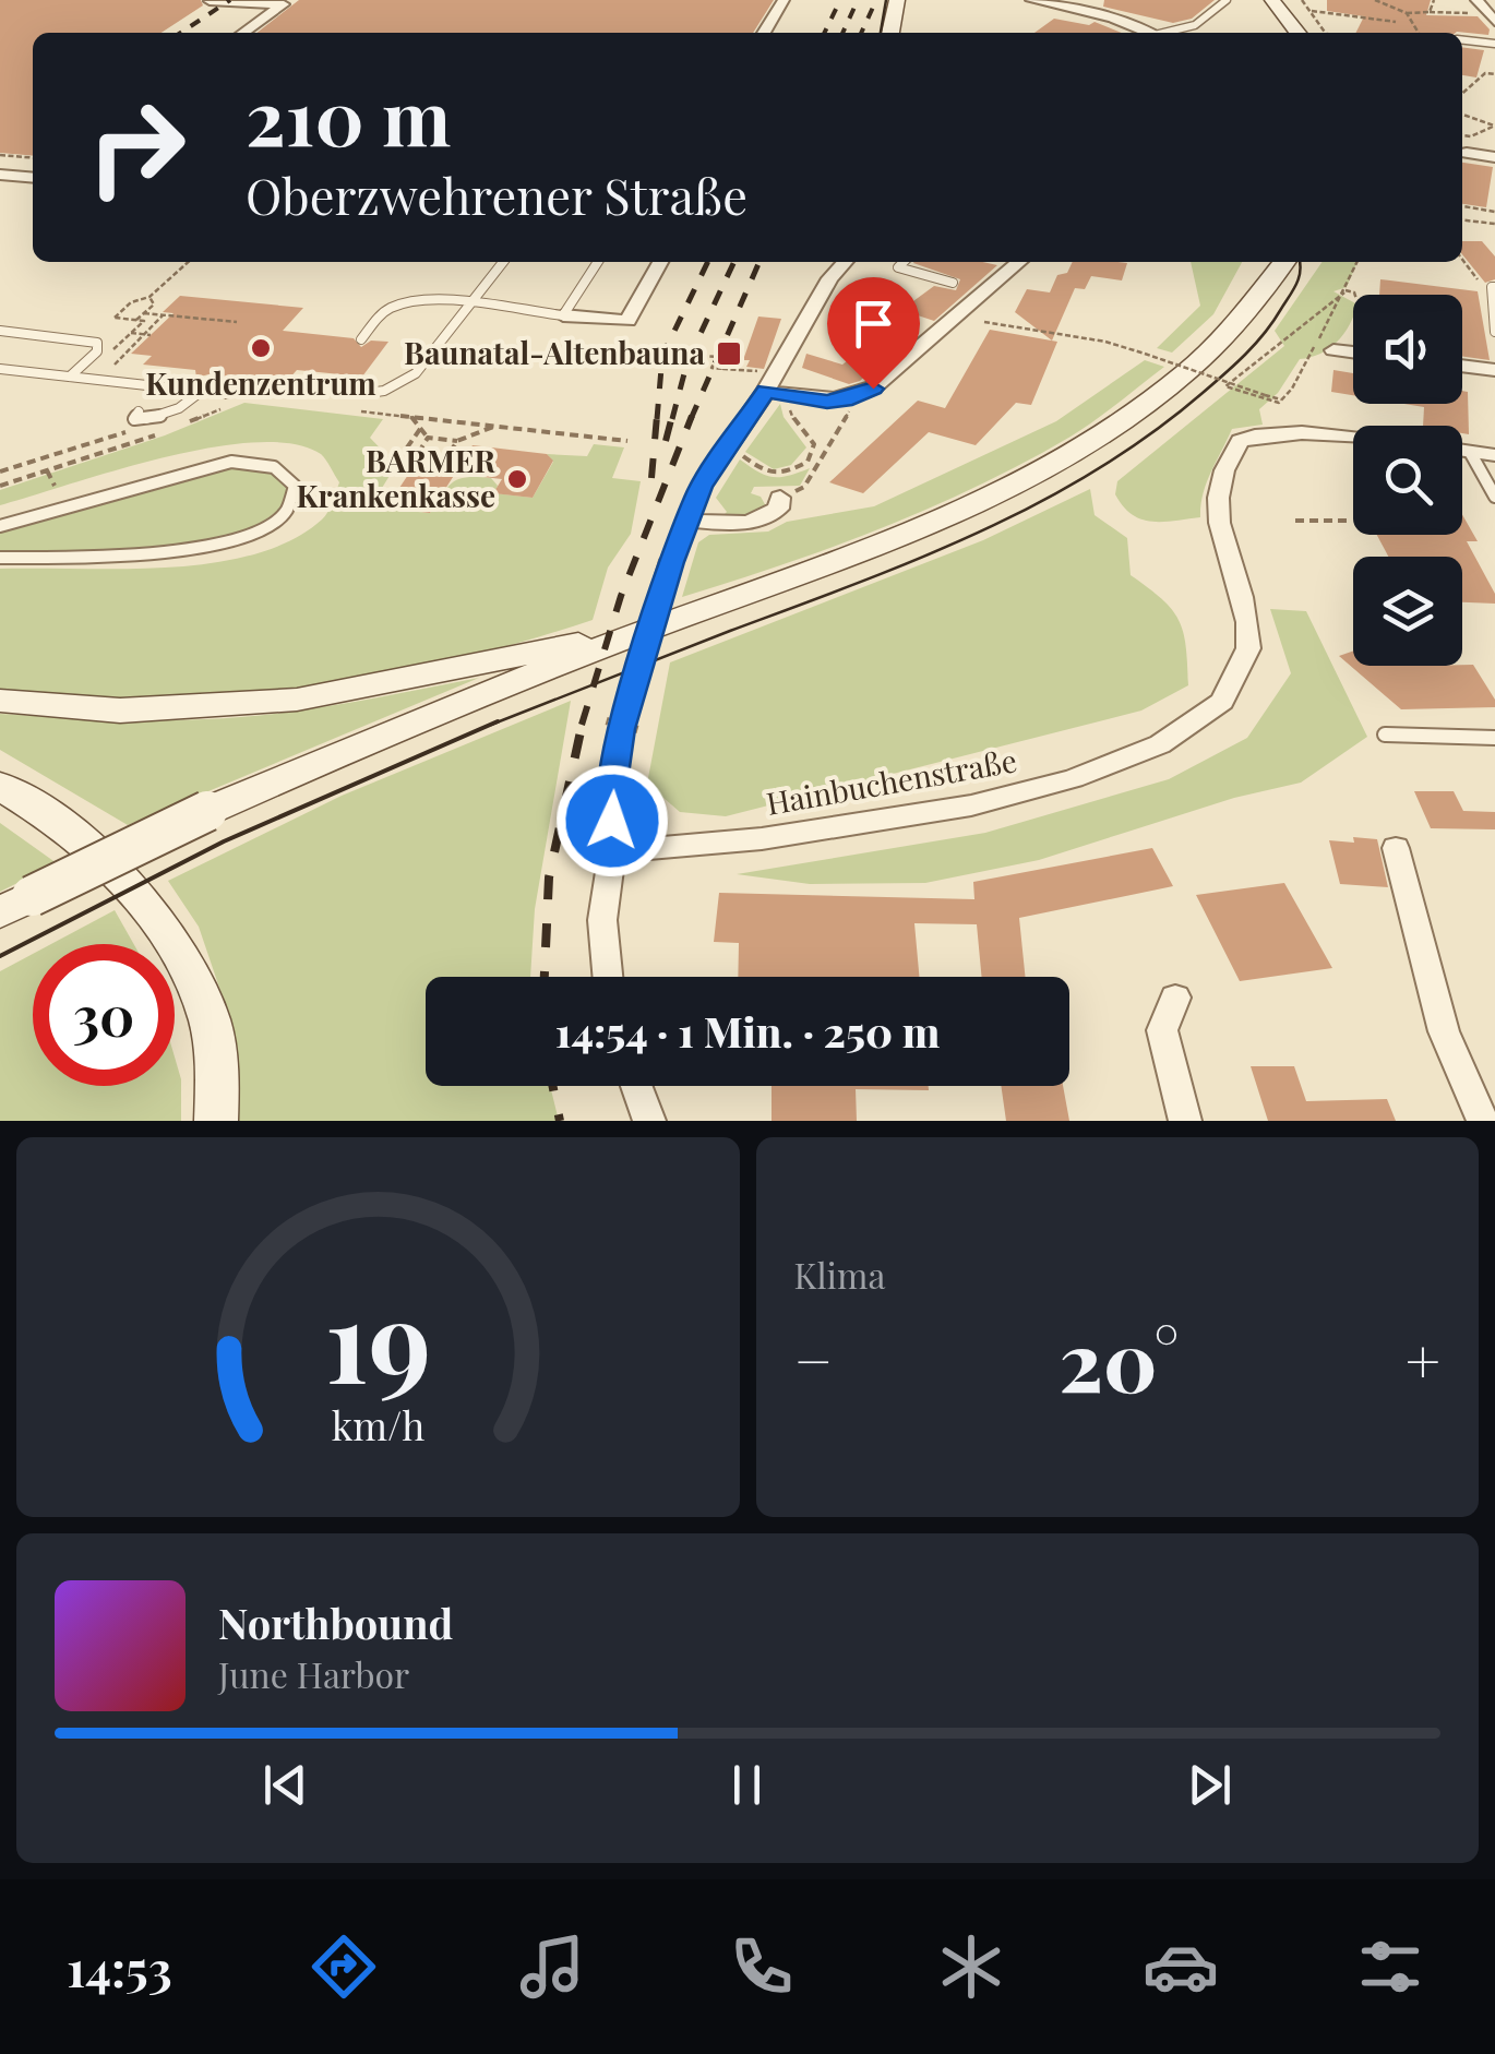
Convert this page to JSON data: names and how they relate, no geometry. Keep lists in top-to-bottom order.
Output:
{
  "streets": {
    "street": ["Hainbuchenstraße"]
  },
  "places": {
    "other": ["Kundenzentrum", "BARMER Krankenkasse"],
    "transit": ["Baunatal-Altenbauna"]
  },
  "page": {
    "turn": ["210 m", "Oberzwehrener Straße"],
    "limit": "30",
    "trip": "14:54 · 1 Min. · 250 m",
    "tile": "Klima",
    "heat": ["−", "20°", "+"],
    "song": ["Northbound", "June Harbor"],
    "tabs": "14:53",
    "gauge": ["19", "km/h"]
  }
}
